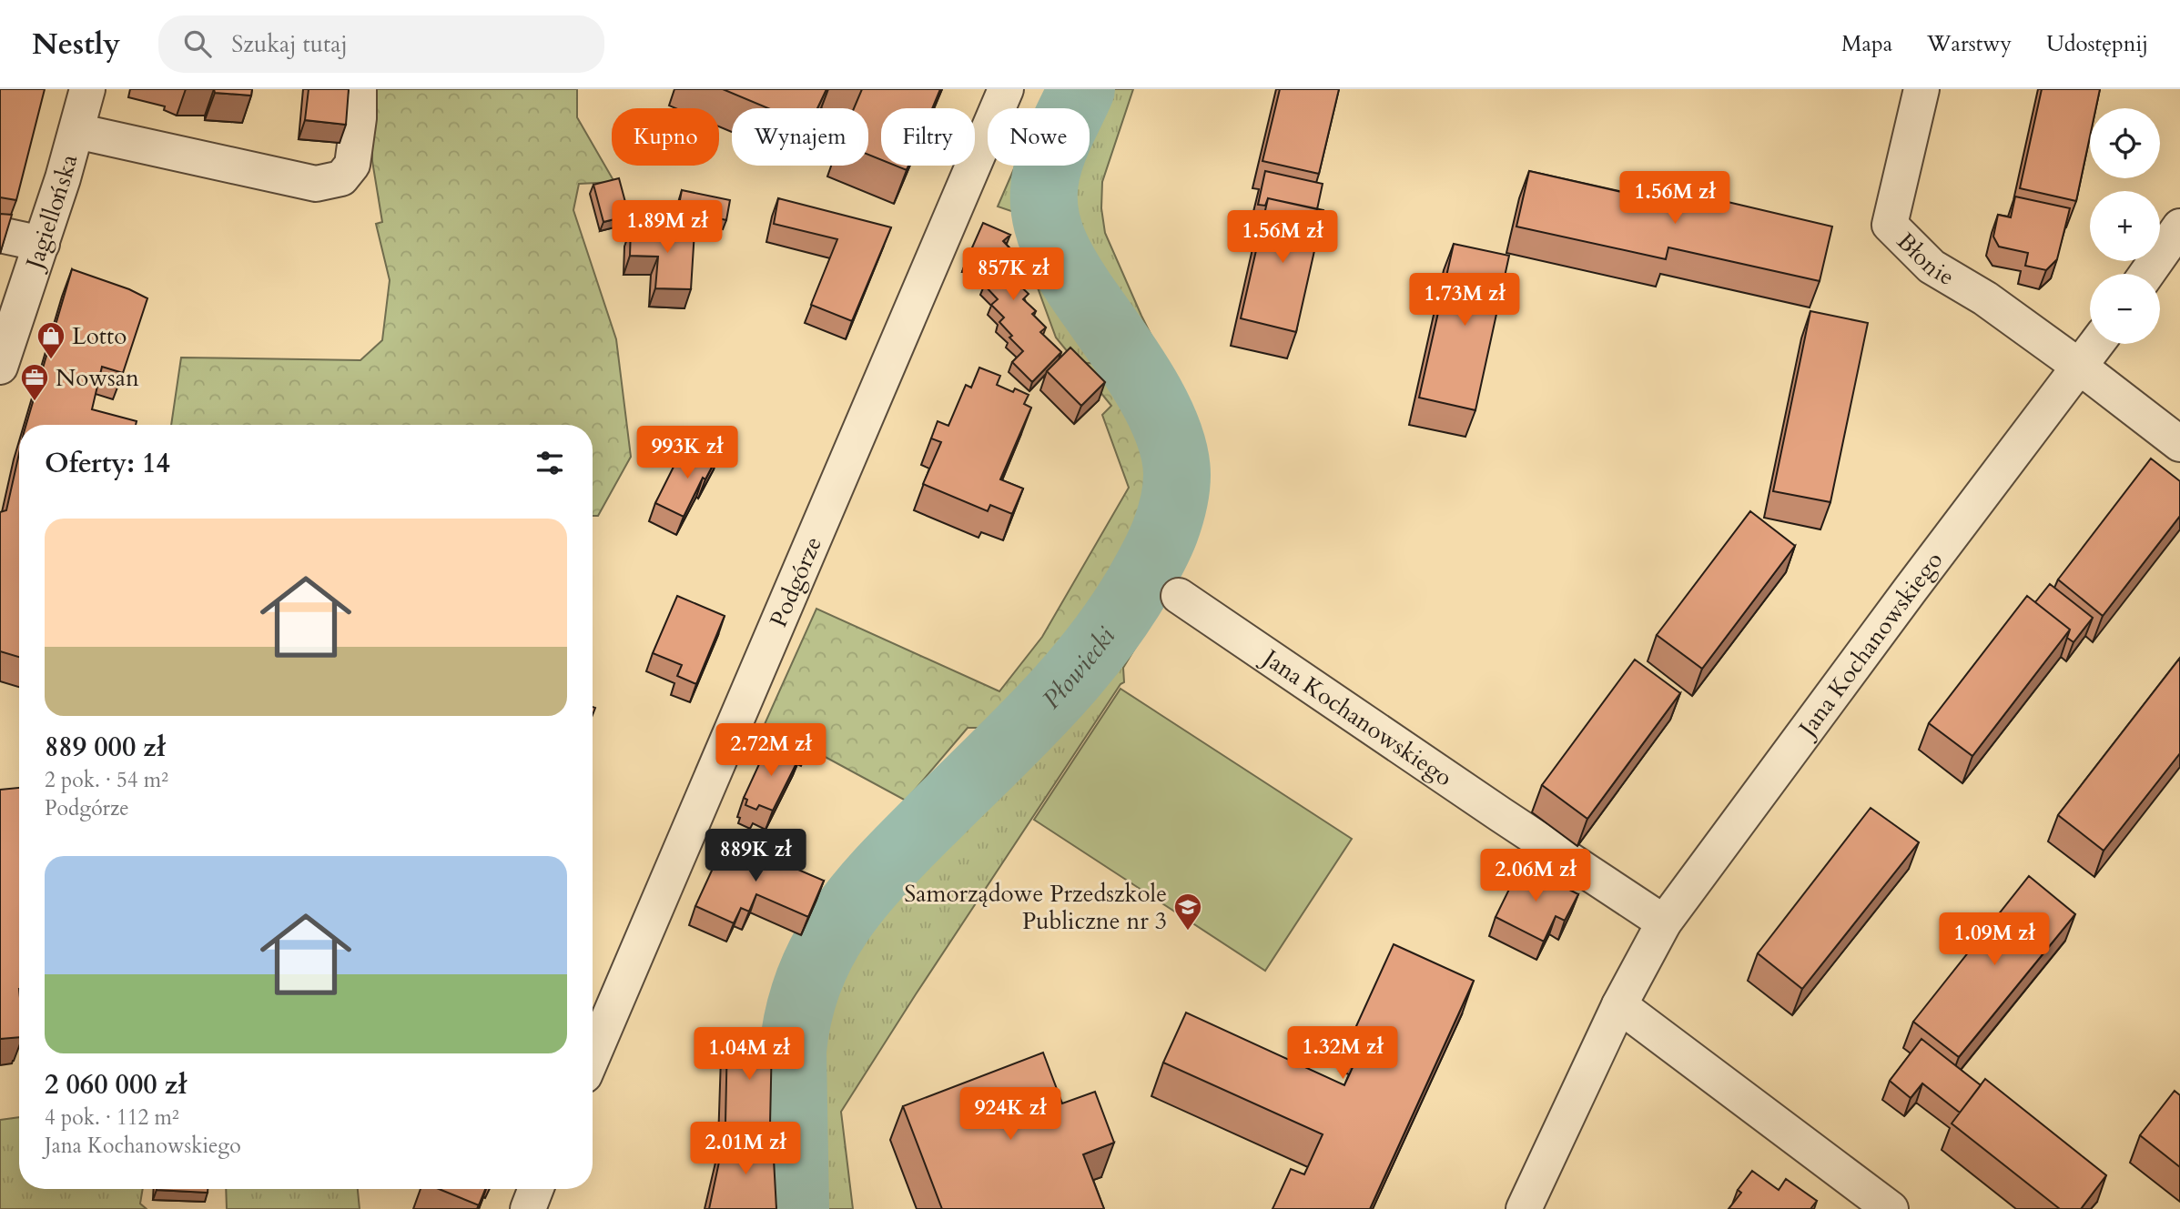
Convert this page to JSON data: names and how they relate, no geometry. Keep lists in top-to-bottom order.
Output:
{
  "streets": {
    "street": [
      "Jagiellońska",
      "Błonie",
      "Podgórze",
      "Jana Kochanowskiego"
    ]
  },
  "crossings": [
    ["Błonie", "Jana Kochanowskiego"]
  ],
  "water": ["Płowiecki"],
  "places": {
    "shop": ["Lotto"],
    "office": ["Nowsan"],
    "school or university": ["Samorządowe Przedszkole Publiczne nr 3"]
  },
  "page": {
    "header": "Nestly",
    "search": "Szukaj tutaj",
    "nav": ["Mapa", "Warstwy", "Udostępnij"],
    "map_buttons": ["+", "−"],
    "chip": [
      "Kupno",
      "Wynajem",
      "Filtry",
      "Nowe"
    ],
    "price": [
      "1.56M zł",
      "1.89M zł",
      "1.56M zł",
      "857K zł",
      "1.73M zł",
      "993K zł",
      "2.72M zł",
      "889K zł",
      "2.06M zł",
      "1.09M zł",
      "1.32M zł",
      "1.04M zł",
      "924K zł",
      "2.01M zł"
    ],
    "heading": "Oferty: 14",
    "list": [
      {
        "name": "889 000 zł",
        "note": "2 pok. · 54 m² · Podgórze"
      },
      {
        "name": "2 060 000 zł",
        "note": "4 pok. · 112 m² · Jana Kochanowskiego"
      }
    ]
  }
}
